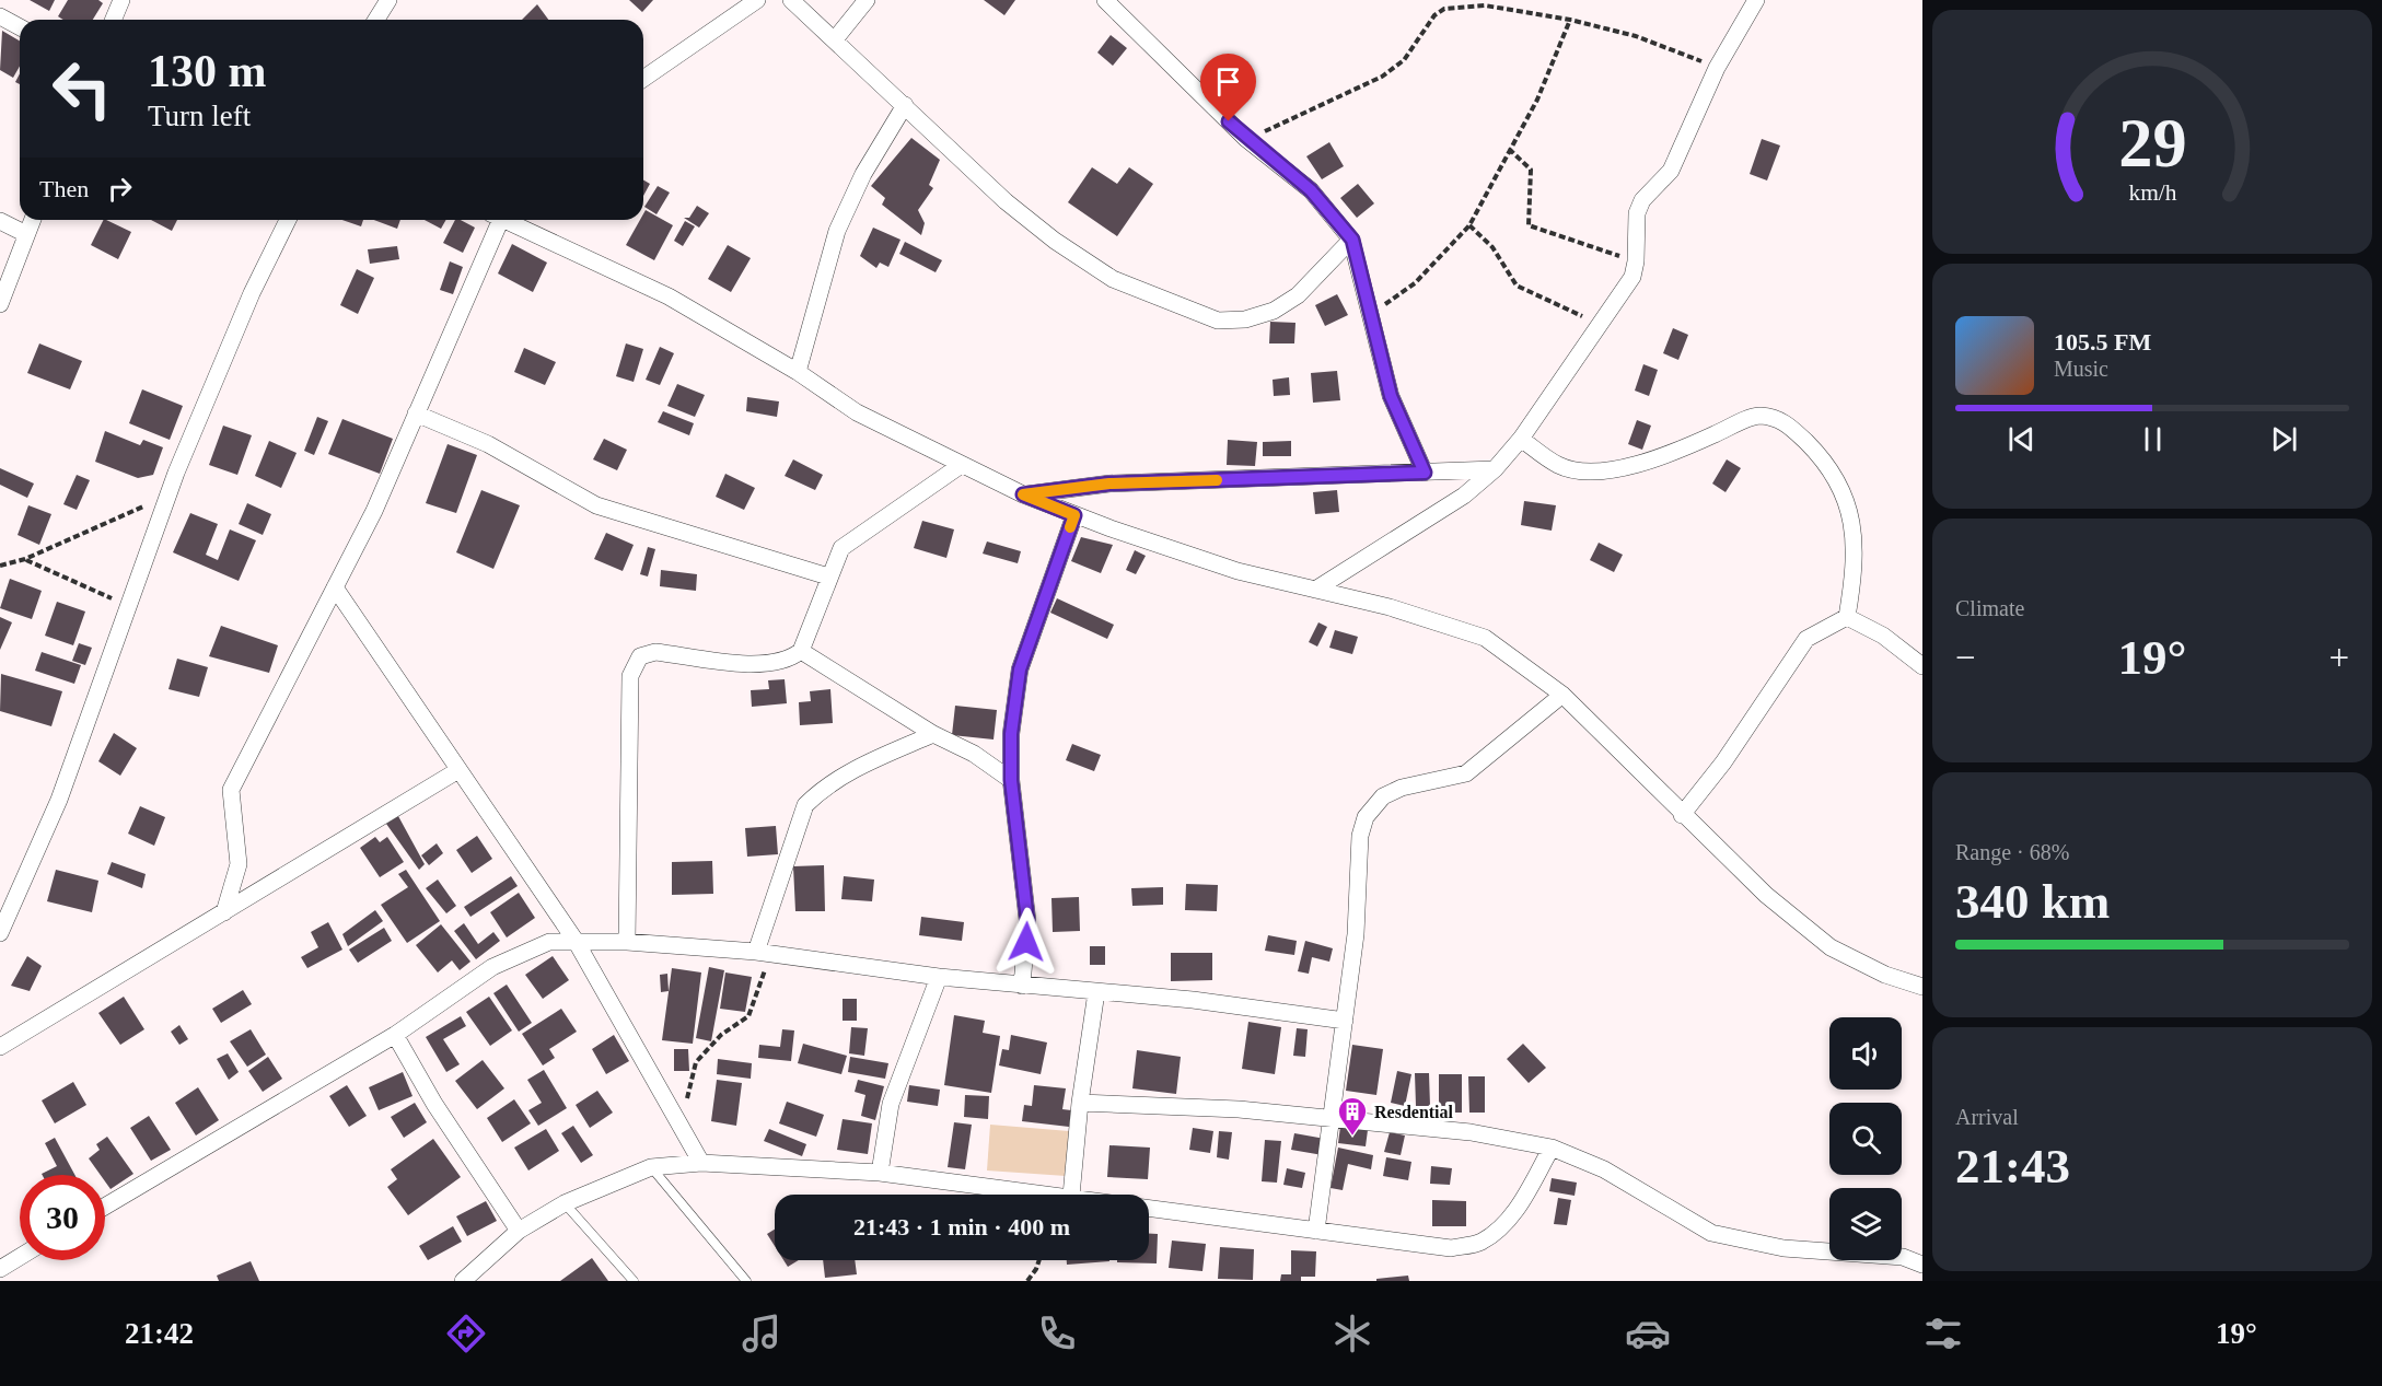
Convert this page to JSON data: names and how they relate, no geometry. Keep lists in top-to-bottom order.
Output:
{
  "places": {
    "building": ["Resdential"]
  },
  "page": {
    "turn": ["130 m", "Turn left"],
    "then": "Then",
    "song": ["105.5 FM", "Music"],
    "tile": [
      "Climate",
      ["Range · 68%", "340 km"],
      ["Arrival", "21:43"]
    ],
    "heat": ["−", "19°", "+"],
    "limit": "30",
    "trip": "21:43 · 1 min · 400 m",
    "tabs": ["21:42", "19°"],
    "gauge": ["29", "km/h"]
  }
}
